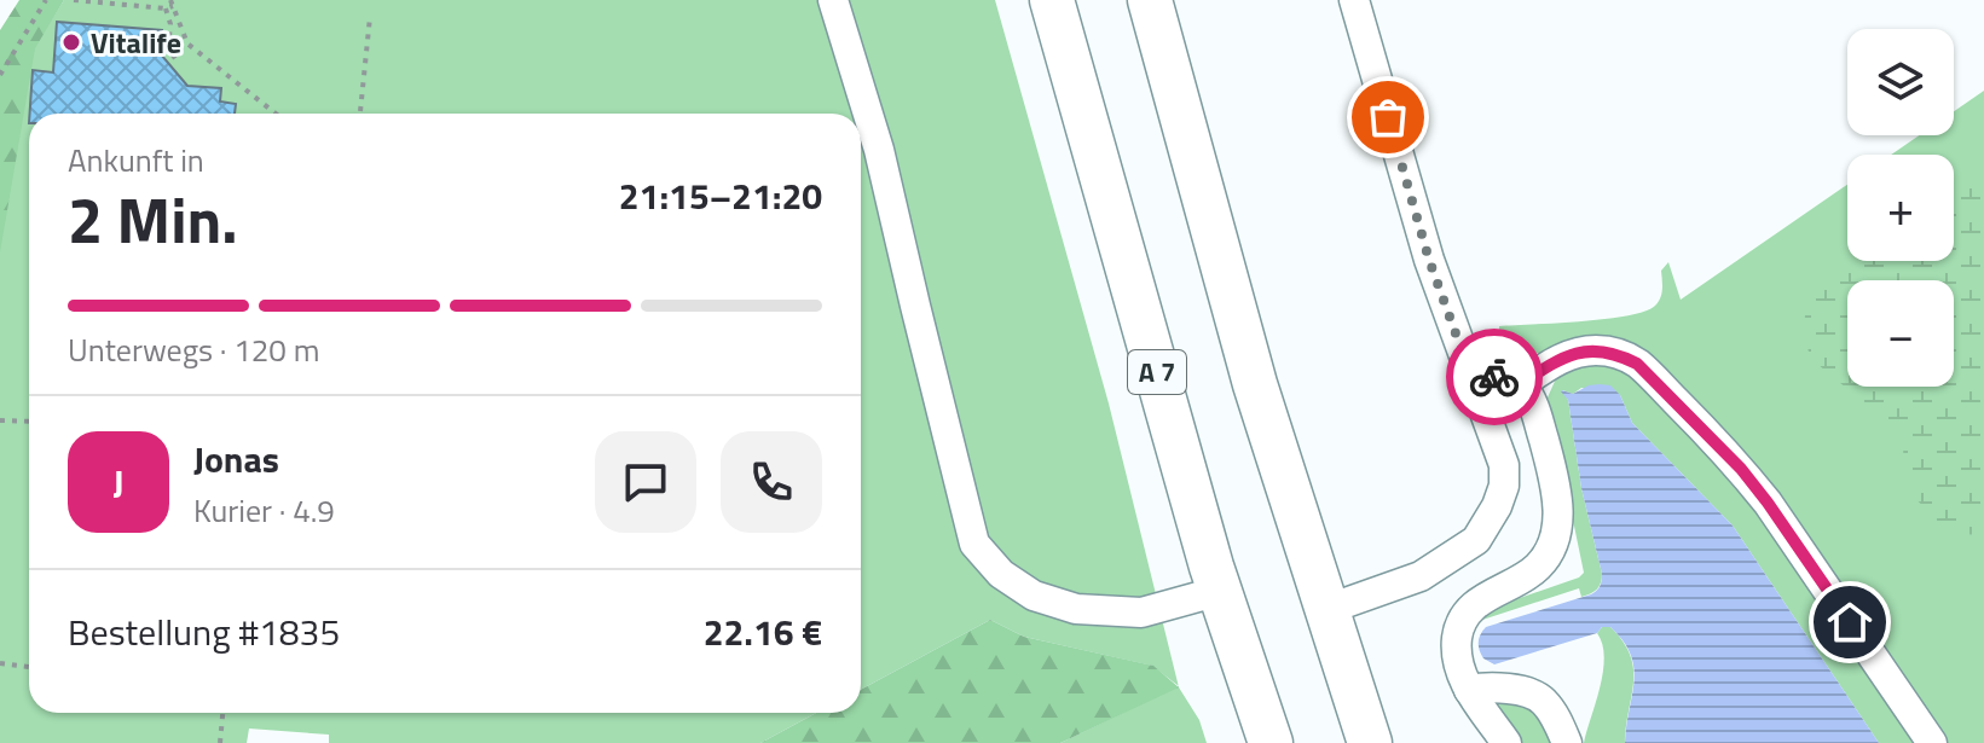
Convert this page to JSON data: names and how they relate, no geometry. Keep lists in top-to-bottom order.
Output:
{
  "streets": {
    "highway": ["A 7"]
  },
  "places": ["Vitalife"],
  "page": {
    "map_buttons": ["+", "−"],
    "heading": ["2 Min.", "Ankunft in", "21:15–21:20"],
    "panel": [
      "Jonas",
      "Kurier · 4.9",
      "Bestellung #1835",
      "22.16 €"
    ],
    "bar": "Unterwegs · 120 m",
    "round": "J"
  }
}
